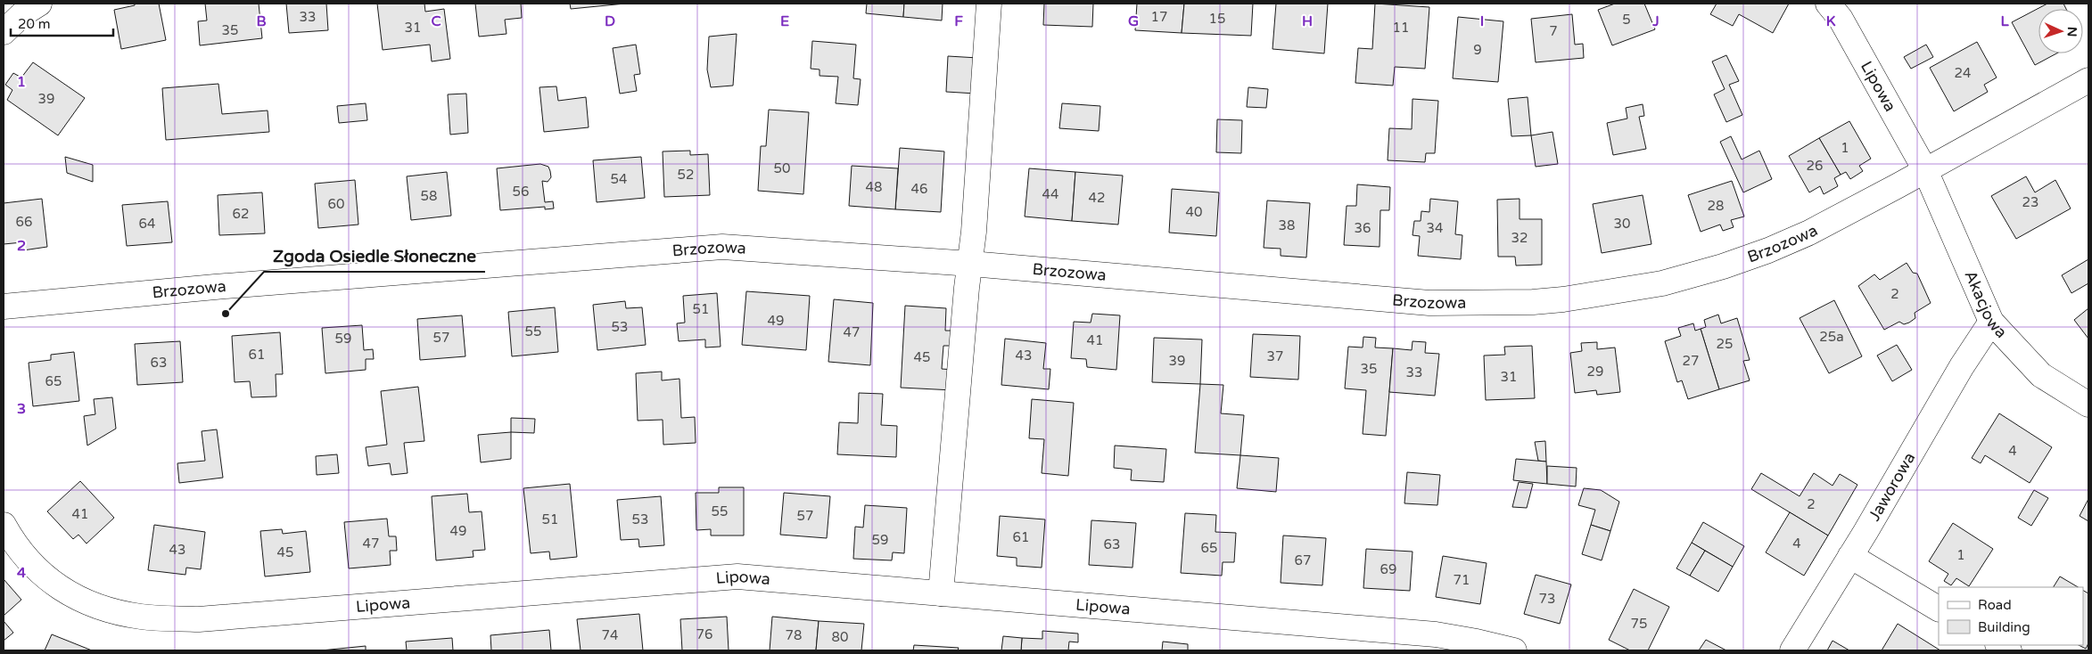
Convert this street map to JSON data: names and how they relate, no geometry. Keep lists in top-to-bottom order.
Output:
{
  "streets": {
    "street": [
      "Lipowa",
      "Brzozowa",
      "Akacjowa",
      "Jaworowa"
    ]
  },
  "crossings": [
    ["Lipowa", "Brzozowa"],
    ["Lipowa", "Akacjowa"],
    ["Brzozowa", "Akacjowa"],
    ["Akacjowa", "Jaworowa"]
  ],
  "places": ["Zgoda Osiedle Słoneczne"],
  "house_numbers": [
    "33",
    "17",
    "15",
    "5",
    "31",
    "11",
    "35",
    "7",
    "9",
    "24",
    "39",
    "1",
    "26",
    "50",
    "52",
    "54",
    "48",
    "46",
    "56",
    "44",
    "58",
    "42",
    "23",
    "60",
    "28",
    "40",
    "62",
    "66",
    "64",
    "30",
    "38",
    "36",
    "34",
    "32",
    "2",
    "51",
    "49",
    "53",
    "55",
    "47",
    "25a",
    "57",
    "59",
    "41",
    "25",
    "61",
    "43",
    "37",
    "45",
    "39",
    "27",
    "63",
    "35",
    "29",
    "33",
    "31",
    "65",
    "4",
    "2",
    "55",
    "41",
    "57",
    "51",
    "53",
    "49",
    "61",
    "59",
    "47",
    "4",
    "63",
    "65",
    "43",
    "45",
    "1",
    "67",
    "69",
    "71",
    "73",
    "75",
    "76",
    "74",
    "78",
    "80"
  ],
  "legend": ["Road", "Building"],
  "scale_bar": "20 m",
  "north": "right",
  "grid": {
    "columns": [
      "B",
      "C",
      "D",
      "E",
      "F",
      "G",
      "H",
      "I",
      "J",
      "K",
      "L"
    ],
    "rows": [
      "1",
      "2",
      "3",
      "4"
    ]
  }
}
